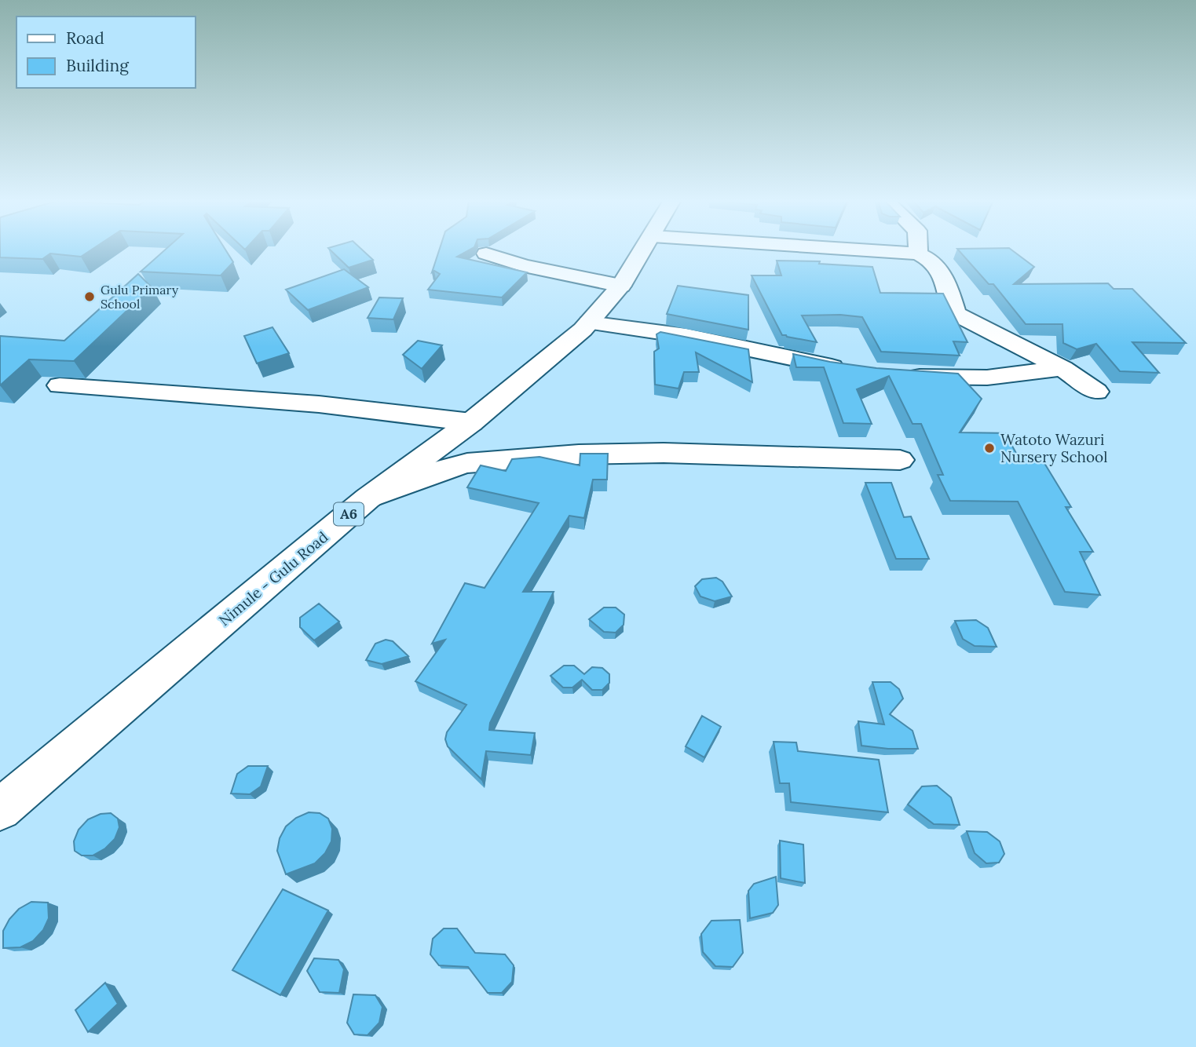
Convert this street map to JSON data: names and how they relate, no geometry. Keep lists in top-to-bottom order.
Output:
{
  "streets": {
    "street": ["A6", "Nimule - Gulu Road"]
  },
  "places": ["Gulu Primary School", "Watoto Wazuri Nursery School"],
  "legend": ["Road", "Building"]
}
